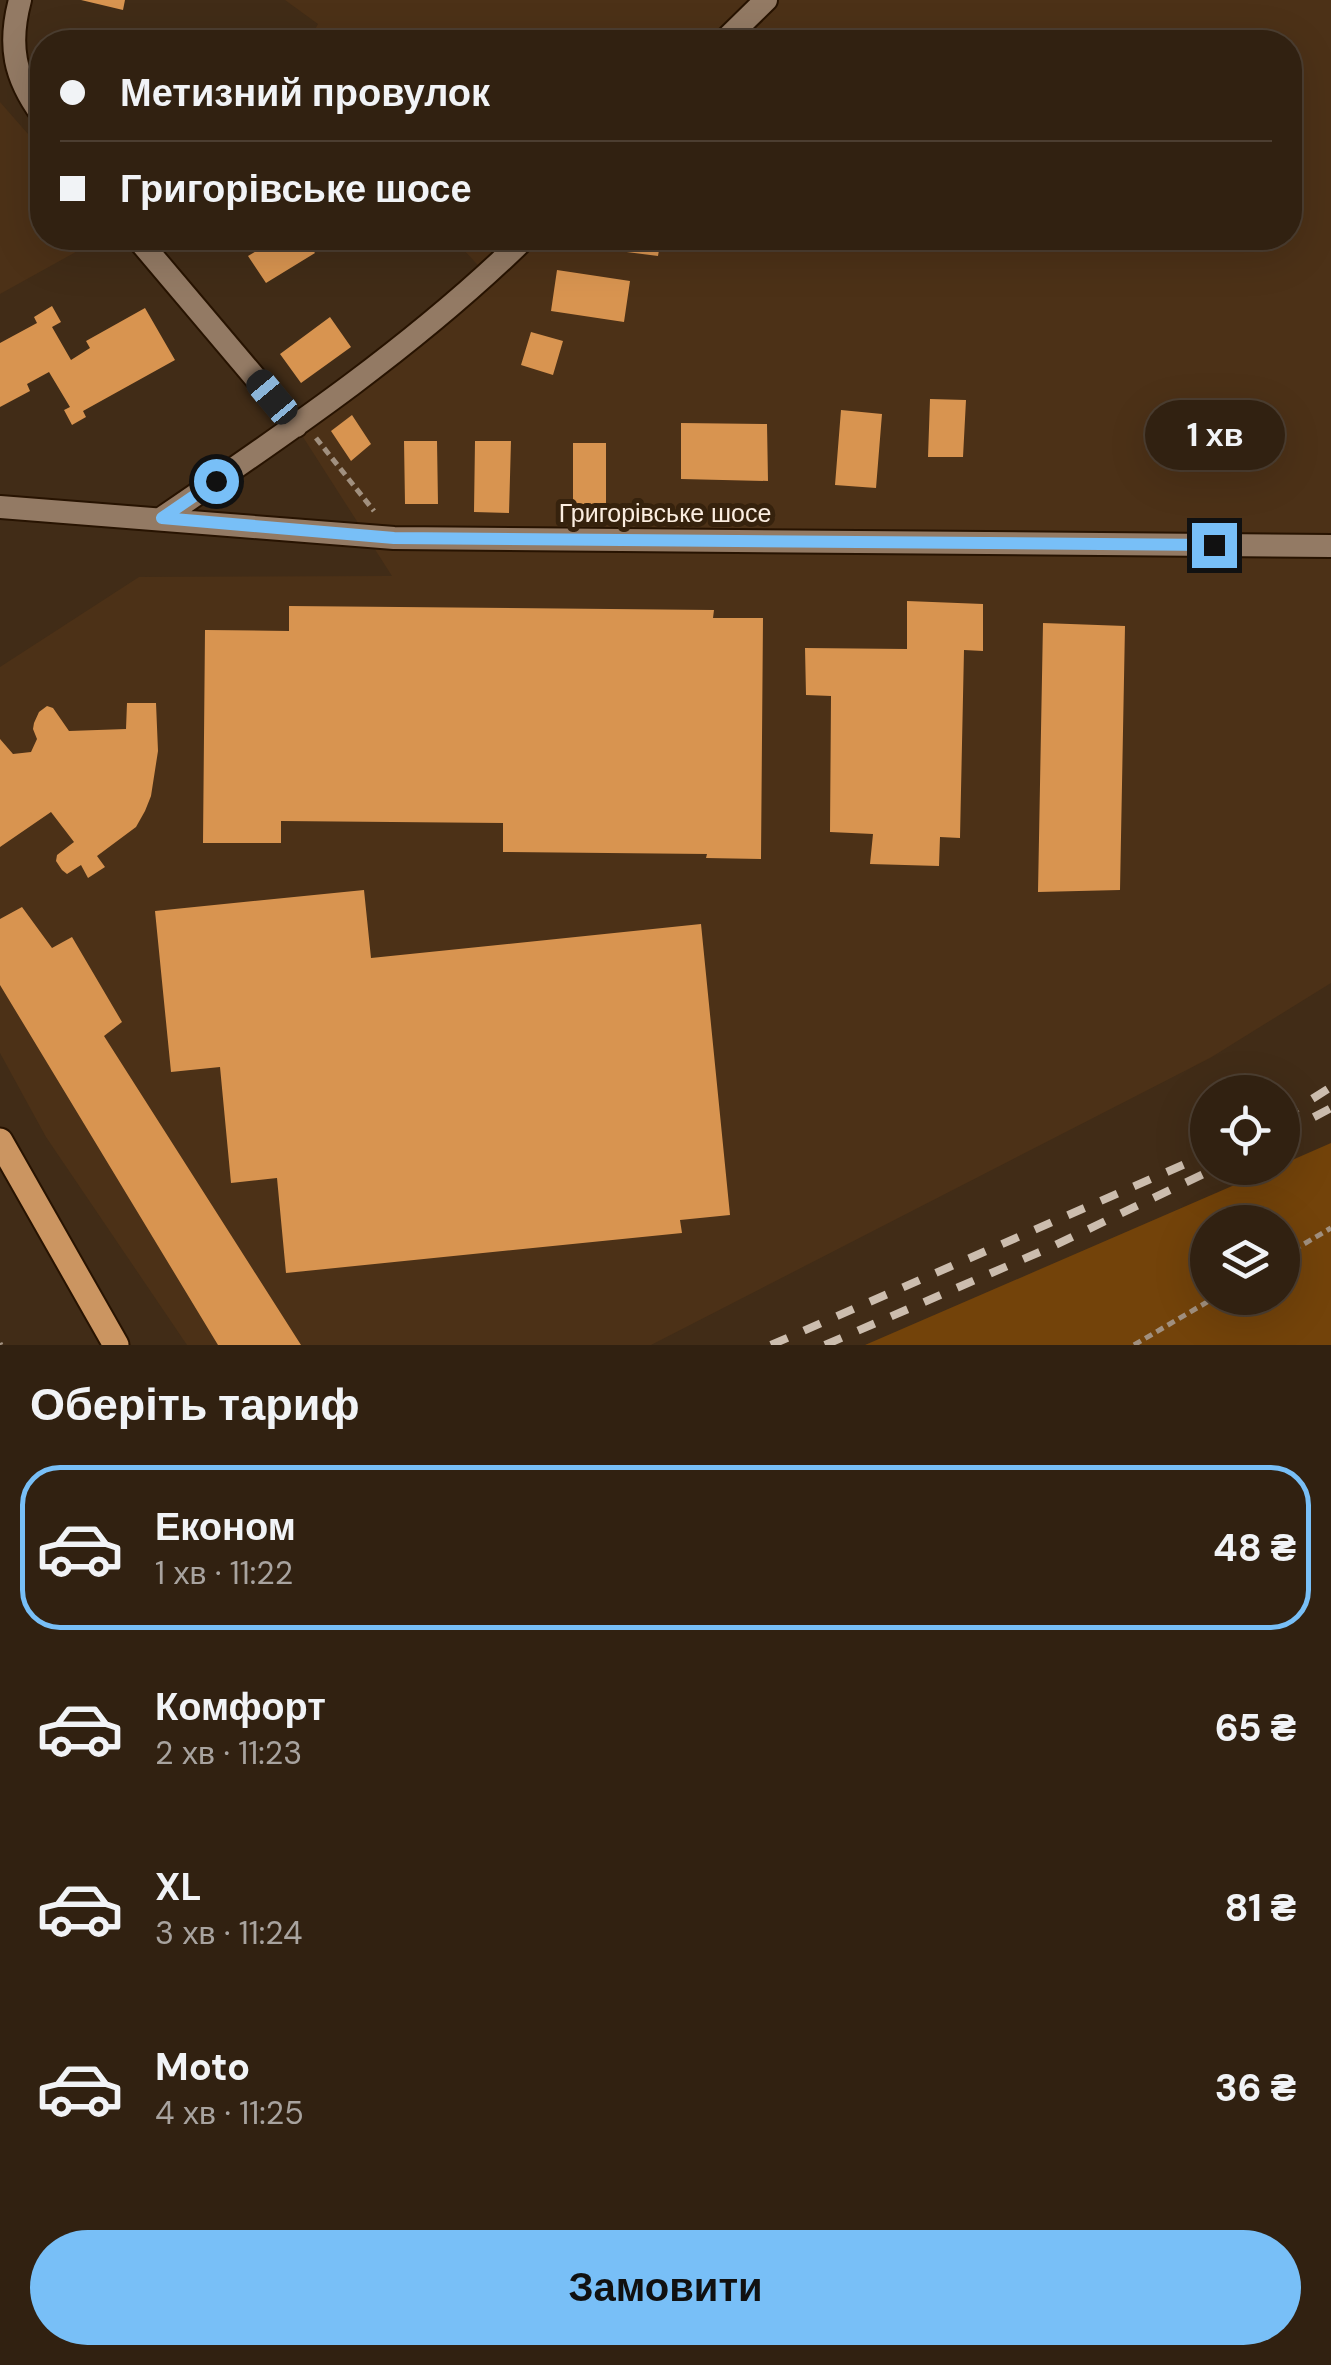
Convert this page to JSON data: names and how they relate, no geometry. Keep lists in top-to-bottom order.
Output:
{
  "streets": {
    "street": ["Григорівське шосе"]
  },
  "page": {
    "banner": ["Метизний провулок", "Григорівське шосе"],
    "bubble": "1 хв",
    "heading": "Оберіть тариф",
    "list": [
      {
        "name": "Економ",
        "note": "1 хв · 11:22",
        "value": "48 ₴"
      },
      {
        "name": "Комфорт",
        "note": "2 хв · 11:23",
        "value": "65 ₴"
      },
      {
        "name": "XL",
        "note": "3 хв · 11:24",
        "value": "81 ₴"
      },
      {
        "name": "Moto",
        "note": "4 хв · 11:25",
        "value": "36 ₴"
      }
    ],
    "buttons": "Замовити"
  }
}
